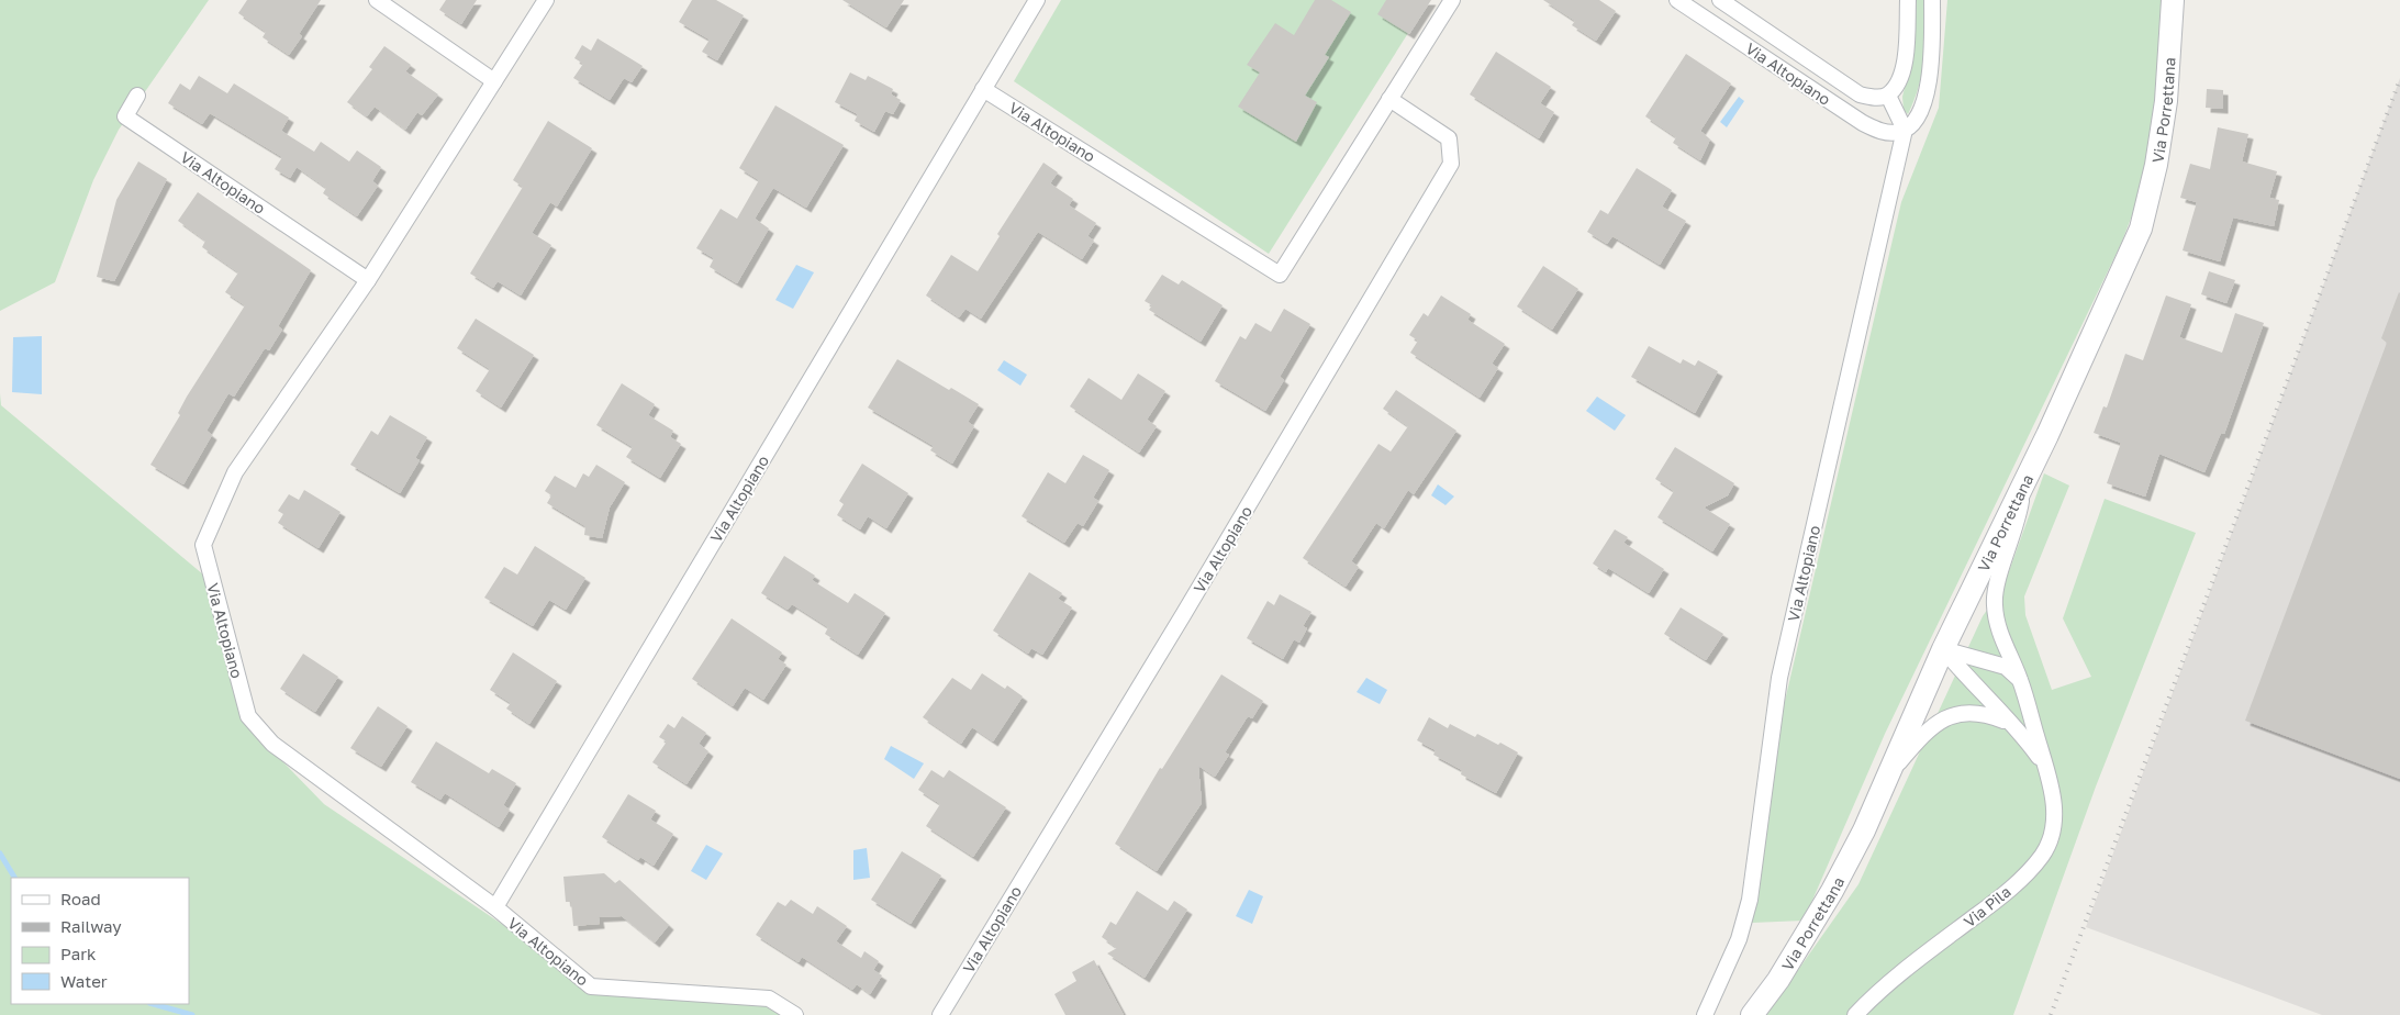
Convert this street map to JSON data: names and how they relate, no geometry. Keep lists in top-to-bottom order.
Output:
{
  "streets": {
    "main road": ["Via Porrettana"],
    "street": ["Via Altopiano", "Via Pila"]
  },
  "crossings": [
    ["Via Porrettana", "Via Pila"]
  ],
  "legend": [
    "Road",
    "Railway",
    "Park",
    "Water"
  ]
}
